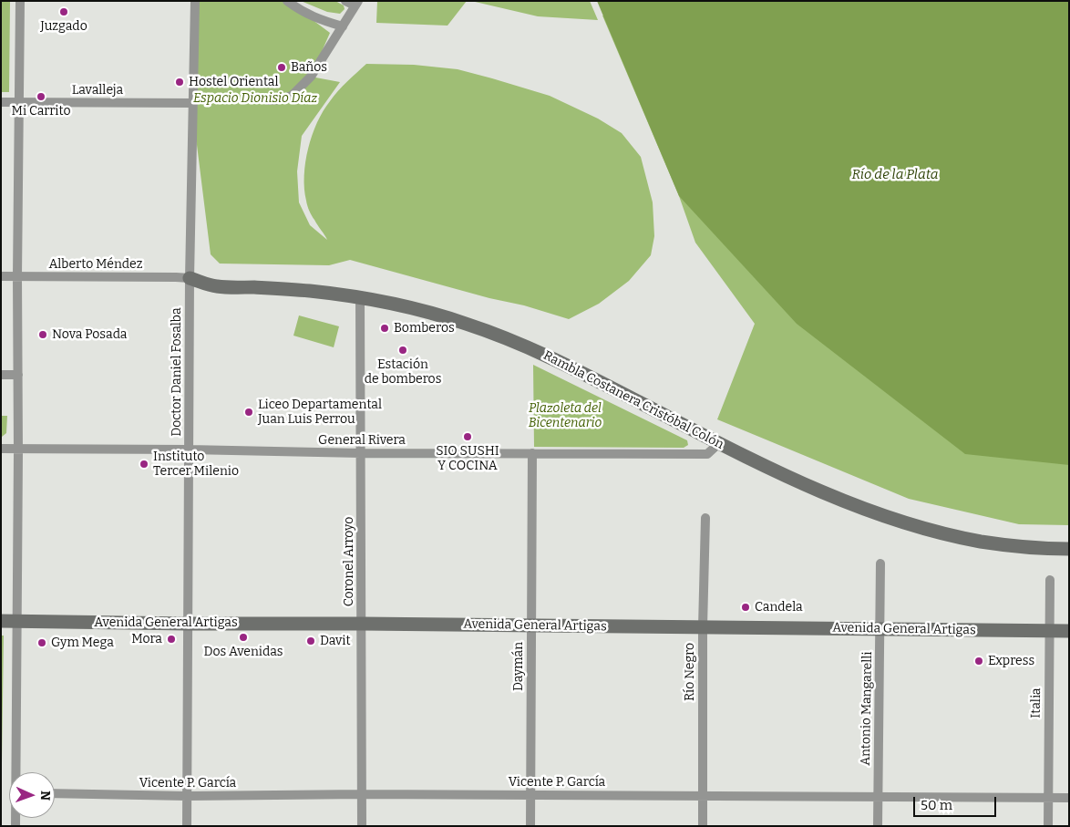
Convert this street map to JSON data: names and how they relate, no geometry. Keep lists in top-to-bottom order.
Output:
{
  "streets": {
    "street": [
      "Lavalleja",
      "Alberto Méndez",
      "Doctor Daniel Fosalba",
      "Rambla Costanera Cristóbal Colón",
      "General Rivera",
      "Coronel Arroyo",
      "Avenida General Artigas",
      "Daymán",
      "Río Negro",
      "Italia",
      "Antonio Mangarelli",
      "Vicente P. García"
    ]
  },
  "crossings": [
    ["Lavalleja", "Doctor Daniel Fosalba"],
    ["Alberto Méndez", "Doctor Daniel Fosalba"],
    ["Alberto Méndez", "Rambla Costanera Cristóbal Colón"],
    ["Doctor Daniel Fosalba", "Rambla Costanera Cristóbal Colón"],
    ["Doctor Daniel Fosalba", "General Rivera"],
    ["Doctor Daniel Fosalba", "Avenida General Artigas"],
    ["Doctor Daniel Fosalba", "Vicente P. García"],
    ["Rambla Costanera Cristóbal Colón", "General Rivera"],
    ["Rambla Costanera Cristóbal Colón", "Coronel Arroyo"],
    ["General Rivera", "Coronel Arroyo"],
    ["General Rivera", "Daymán"],
    ["Coronel Arroyo", "Avenida General Artigas"],
    ["Coronel Arroyo", "Vicente P. García"],
    ["Avenida General Artigas", "Daymán"],
    ["Avenida General Artigas", "Río Negro"],
    ["Avenida General Artigas", "Italia"],
    ["Avenida General Artigas", "Antonio Mangarelli"],
    ["Daymán", "Vicente P. García"],
    ["Río Negro", "Vicente P. García"],
    ["Italia", "Vicente P. García"],
    ["Antonio Mangarelli", "Vicente P. García"]
  ],
  "water": ["Río de la Plata"],
  "parks": ["Espacio Dionisio Díaz", "Plazoleta del Bicentenario"],
  "places": [
    "Juzgado",
    "Baños",
    "Hostel Oriental",
    "Mi Carrito",
    "Bomberos",
    "Nova Posada",
    "Estación de bomberos",
    "Liceo Departamental Juan Luis Perrou",
    "SIO SUSHI Y COCINA",
    "Instituto Tercer Milenio",
    "Candela",
    "Dos Avenidas",
    "Mora",
    "Davit",
    "Gym Mega",
    "Express"
  ],
  "scale_bar": "50 m",
  "north": "right"
}
